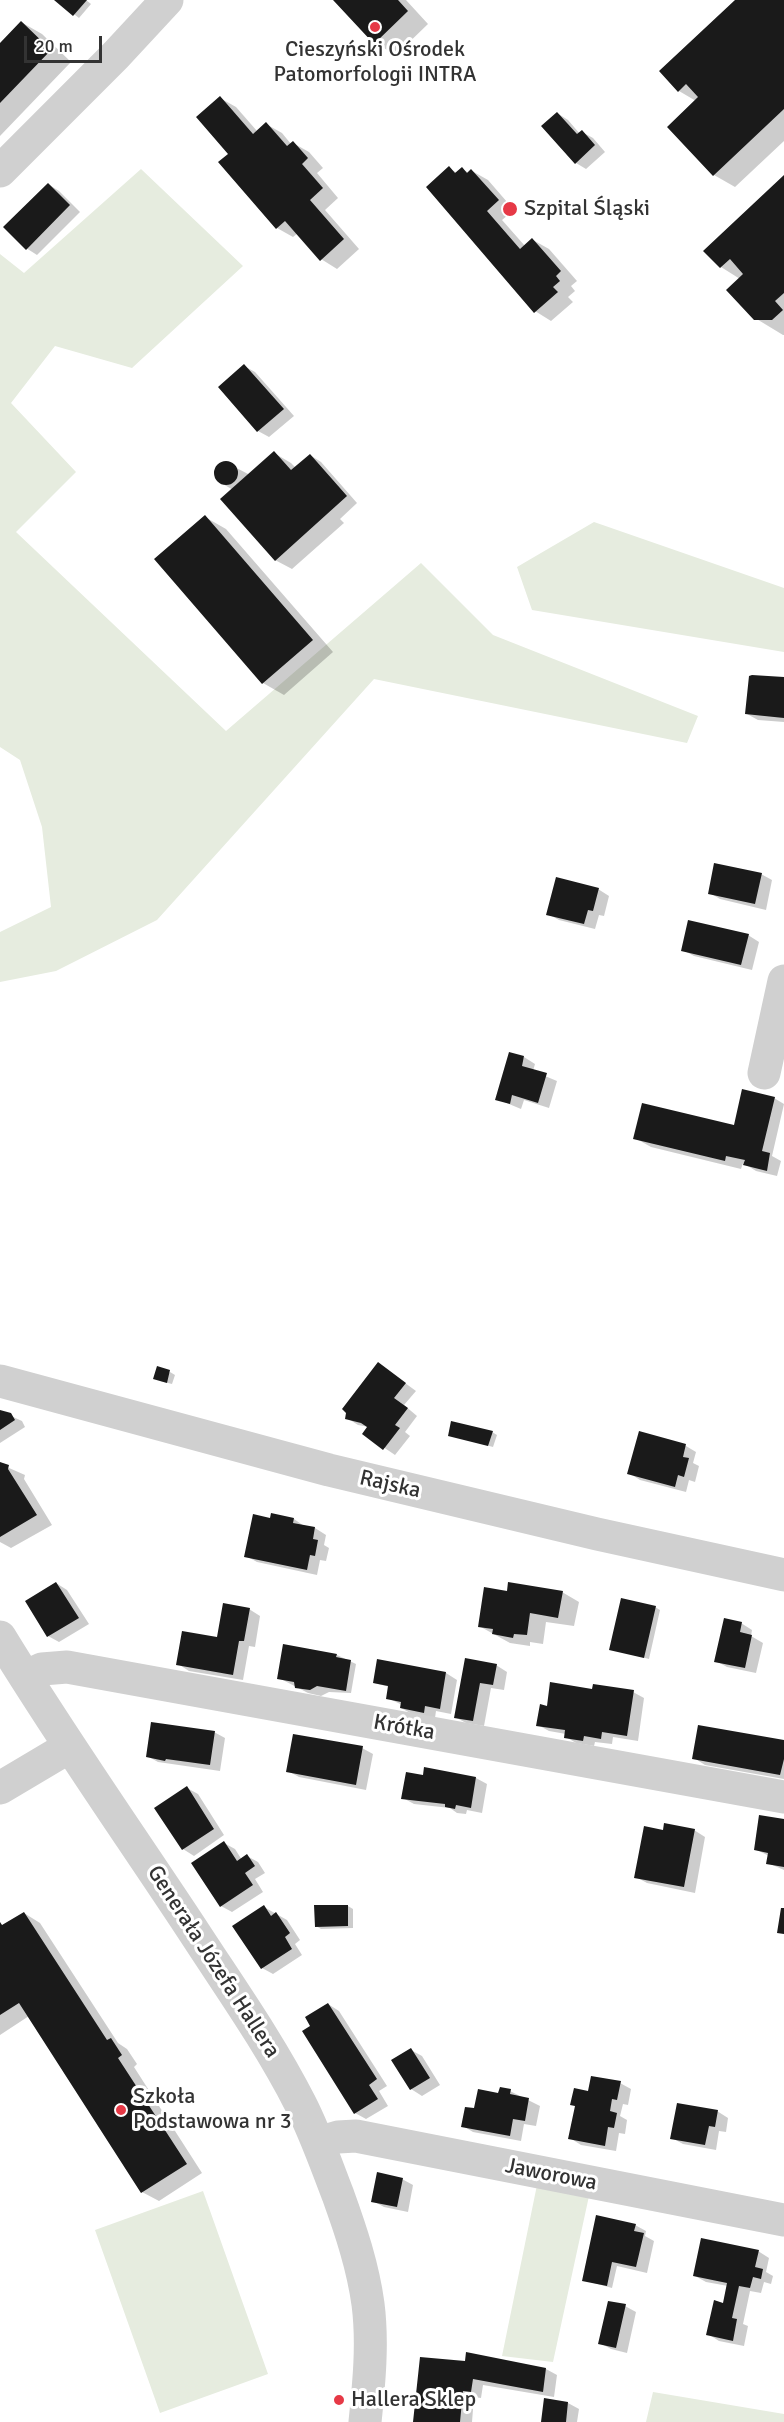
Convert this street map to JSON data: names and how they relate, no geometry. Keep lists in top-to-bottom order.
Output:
{
  "streets": {
    "street": [
      "Rajska",
      "Krótka",
      "Generała Józefa Hallera",
      "Jaworowa"
    ]
  },
  "crossings": [
    ["Krótka", "Generała Józefa Hallera"],
    ["Generała Józefa Hallera", "Jaworowa"]
  ],
  "places": [
    "Cieszyński Ośrodek Patomorfologii INTRA",
    "Szpital Śląski",
    "Szkoła Podstawowa nr 3",
    "Hallera Sklep"
  ],
  "scale_bar": "20 m"
}
